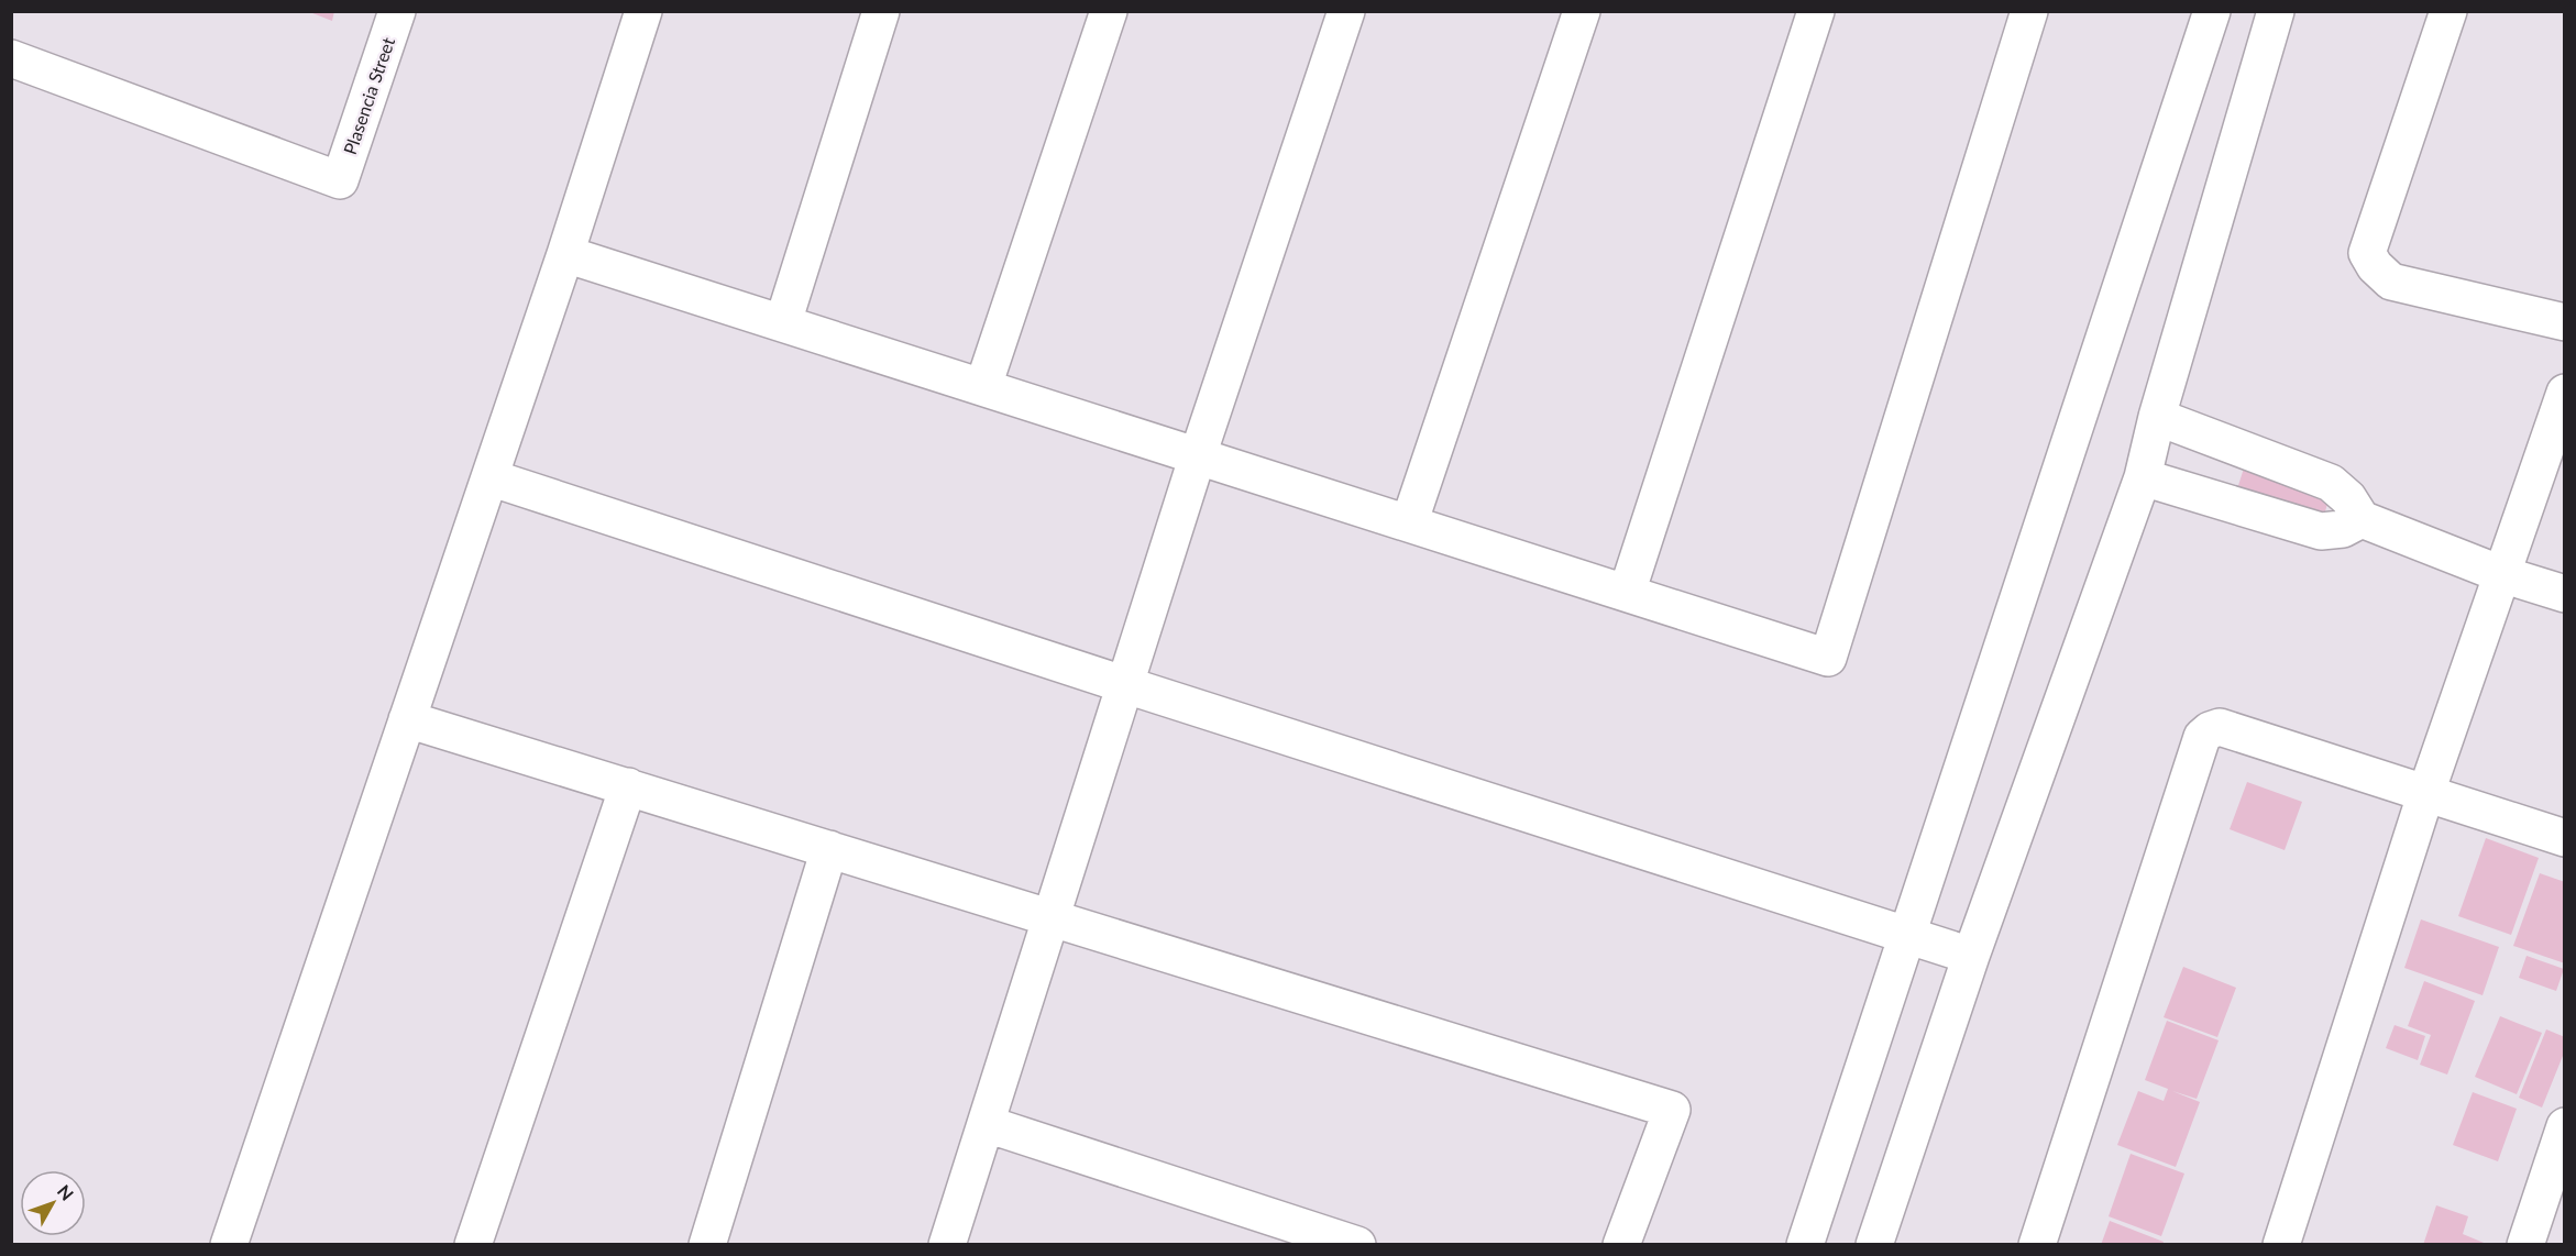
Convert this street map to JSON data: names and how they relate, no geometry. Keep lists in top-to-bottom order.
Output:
{
  "streets": {
    "street": ["Plasencia Street"]
  },
  "north": "top right"
}
